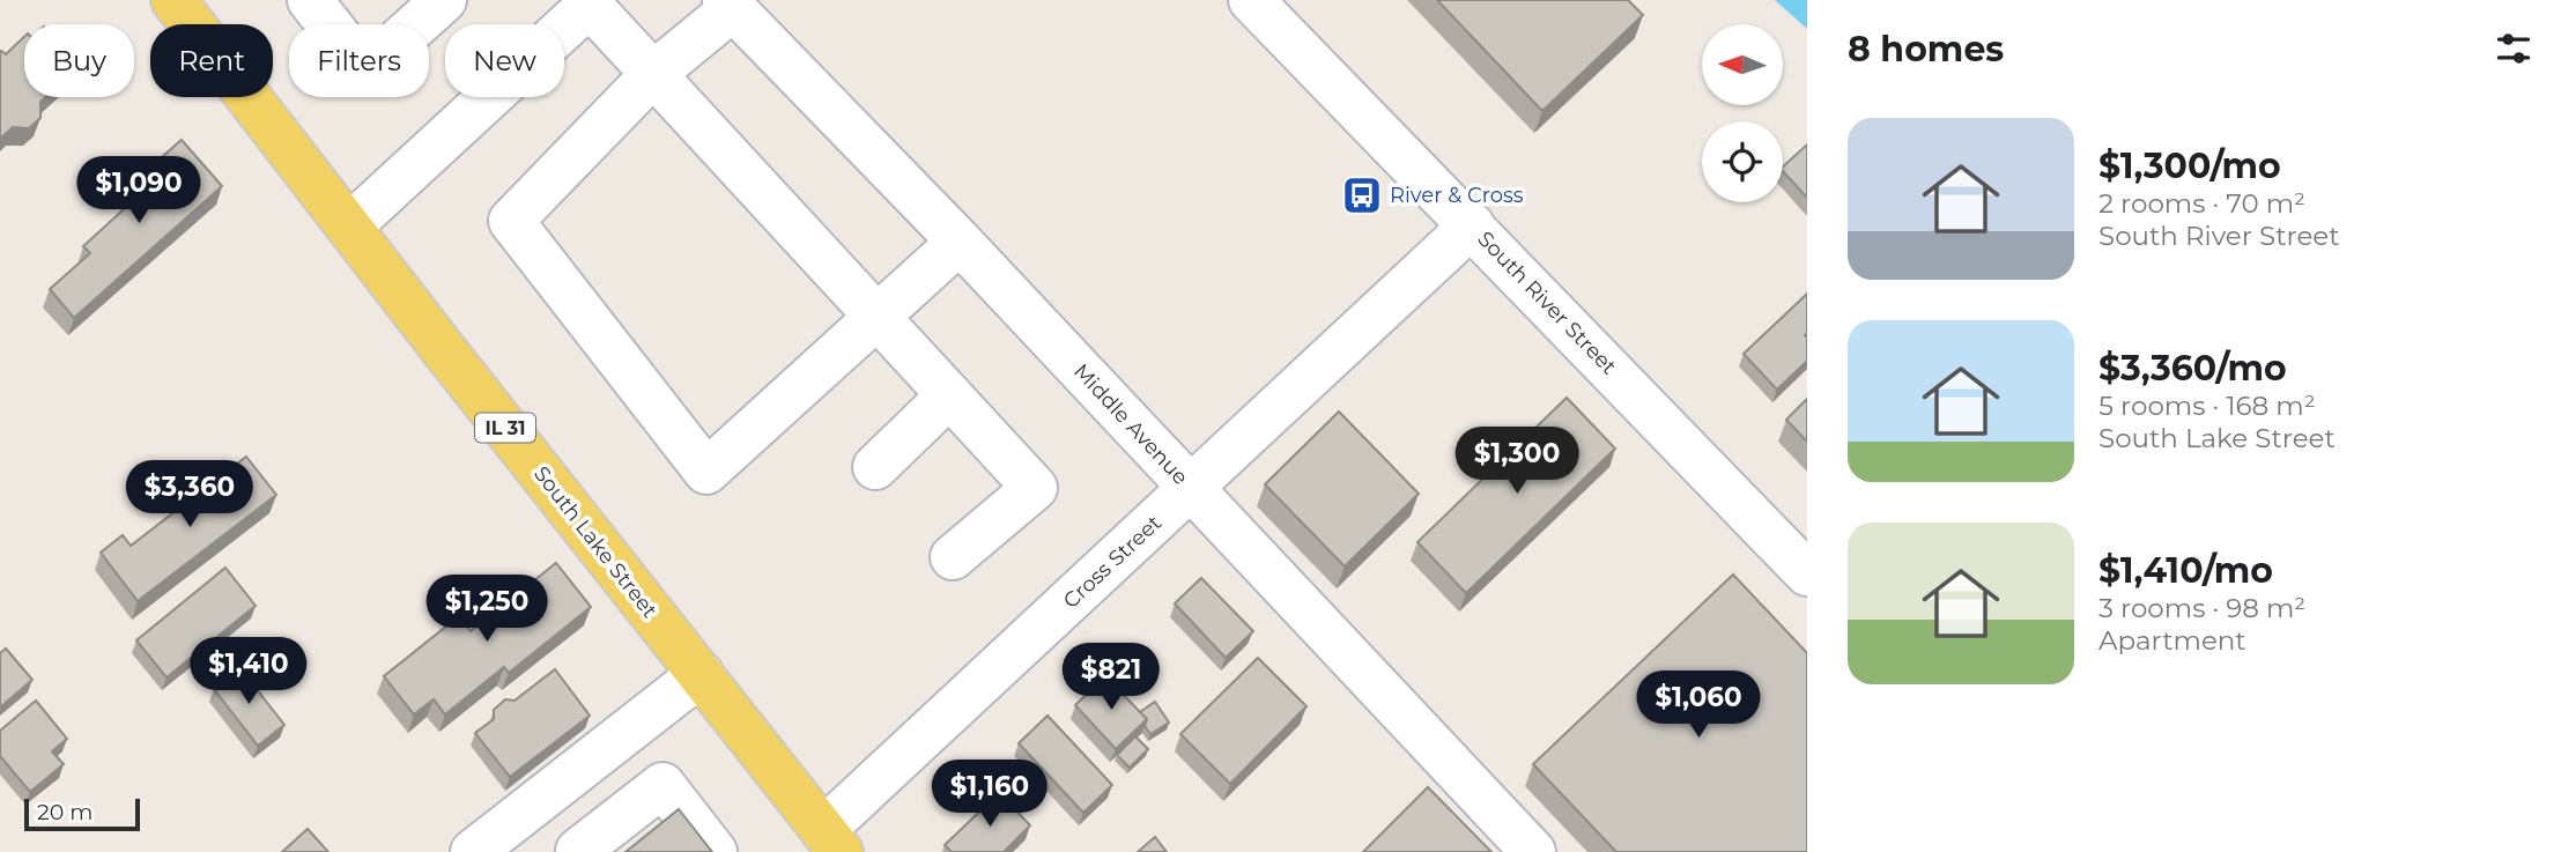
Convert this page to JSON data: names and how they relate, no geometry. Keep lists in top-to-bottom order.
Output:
{
  "streets": {
    "main road": ["IL 31", "South Lake Street"],
    "street": ["South River Street", "Middle Avenue", "Cross Street"]
  },
  "crossings": [
    ["South River Street", "Cross Street"],
    ["Middle Avenue", "Cross Street"],
    ["South Lake Street", "Cross Street"]
  ],
  "places": {
    "bus stop": ["River & Cross"]
  },
  "scale_bar": "20 m",
  "north": "left",
  "page": {
    "heading": "8 homes",
    "chip": [
      "Buy",
      "Rent",
      "Filters",
      "New"
    ],
    "list": [
      {
        "name": "$1,300/mo",
        "note": "2 rooms · 70 m² · South River Street"
      },
      {
        "name": "$3,360/mo",
        "note": "5 rooms · 168 m² · South Lake Street"
      },
      {
        "name": "$1,410/mo",
        "note": "3 rooms · 98 m² · Apartment"
      }
    ],
    "price": [
      "$1,090",
      "$1,300",
      "$3,360",
      "$1,250",
      "$1,410",
      "$821",
      "$1,060",
      "$1,160"
    ],
    "scale": "20 m"
  }
}
